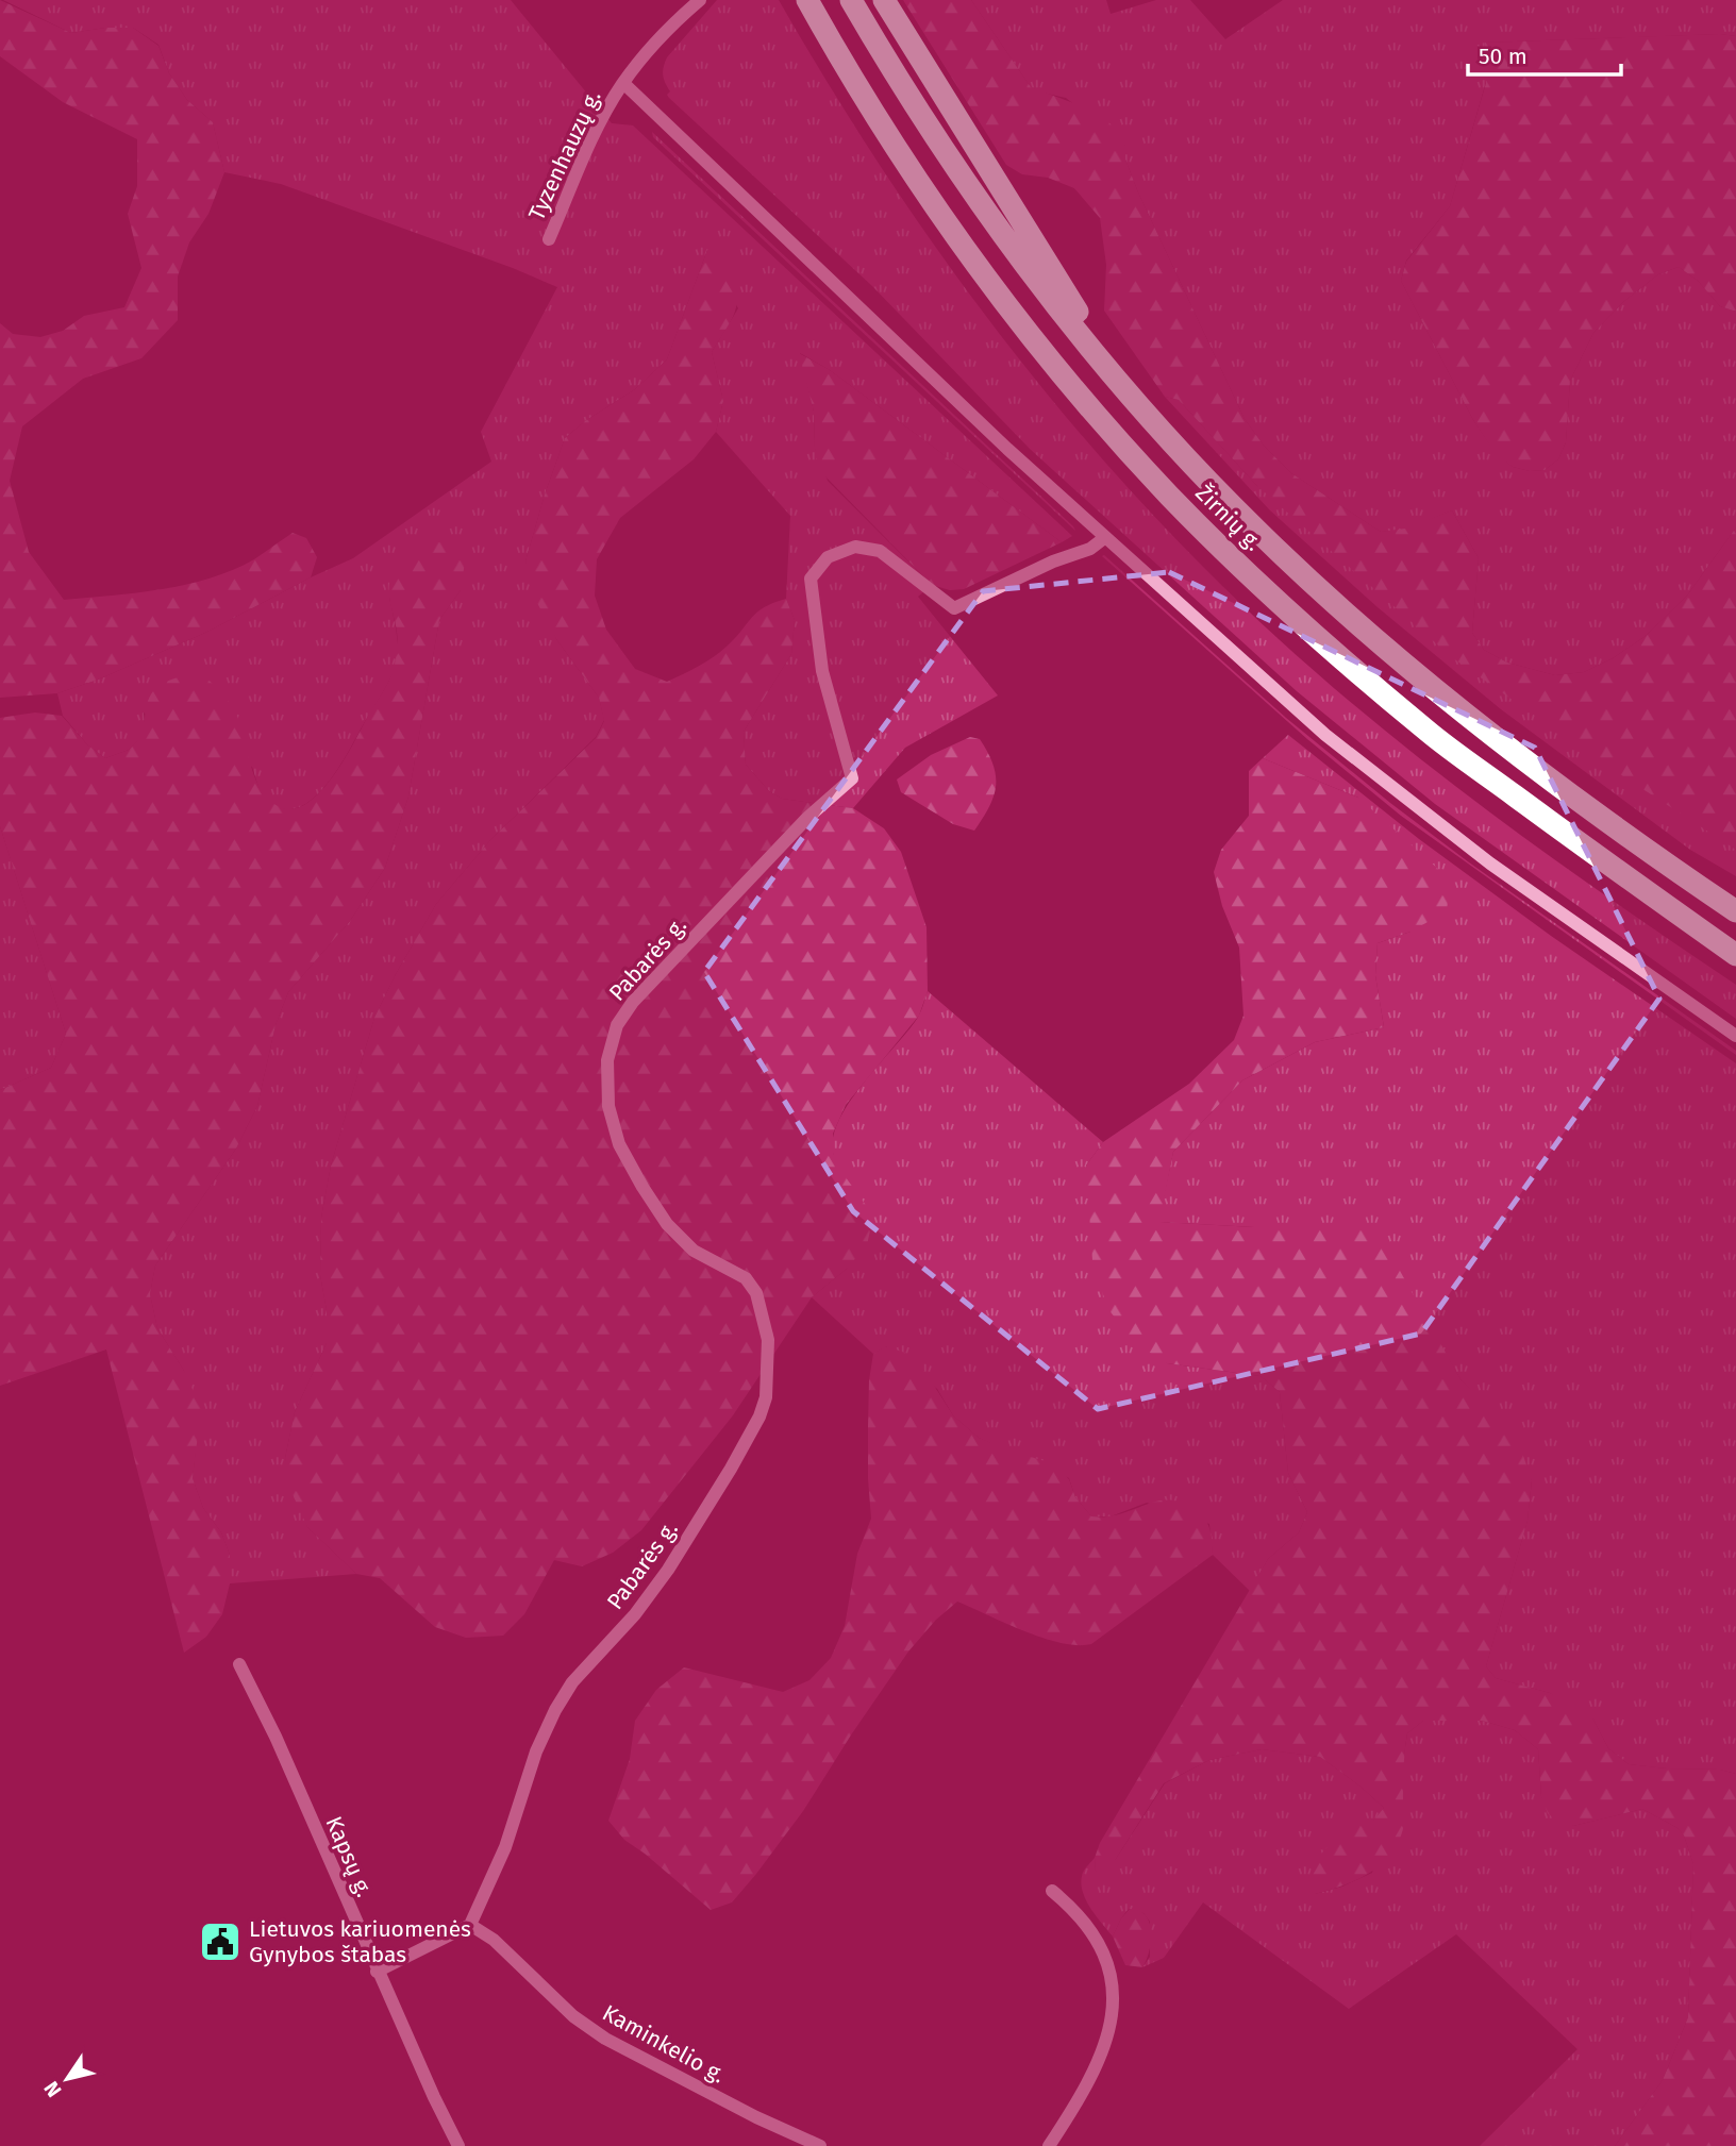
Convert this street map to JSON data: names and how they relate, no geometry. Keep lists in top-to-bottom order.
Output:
{
  "streets": {
    "highway": ["Žirnių g."],
    "street": [
      "Tyzenhauzų g.",
      "Pabarės g.",
      "Kapsų g.",
      "Kaminkelio g."
    ]
  },
  "crossings": [
    ["Pabarės g.", "Kaminkelio g."]
  ],
  "places": {
    "public building": ["Lietuvos kariuomenės Gynybos štabas"]
  },
  "scale_bar": "50 m",
  "north": "bottom left"
}
